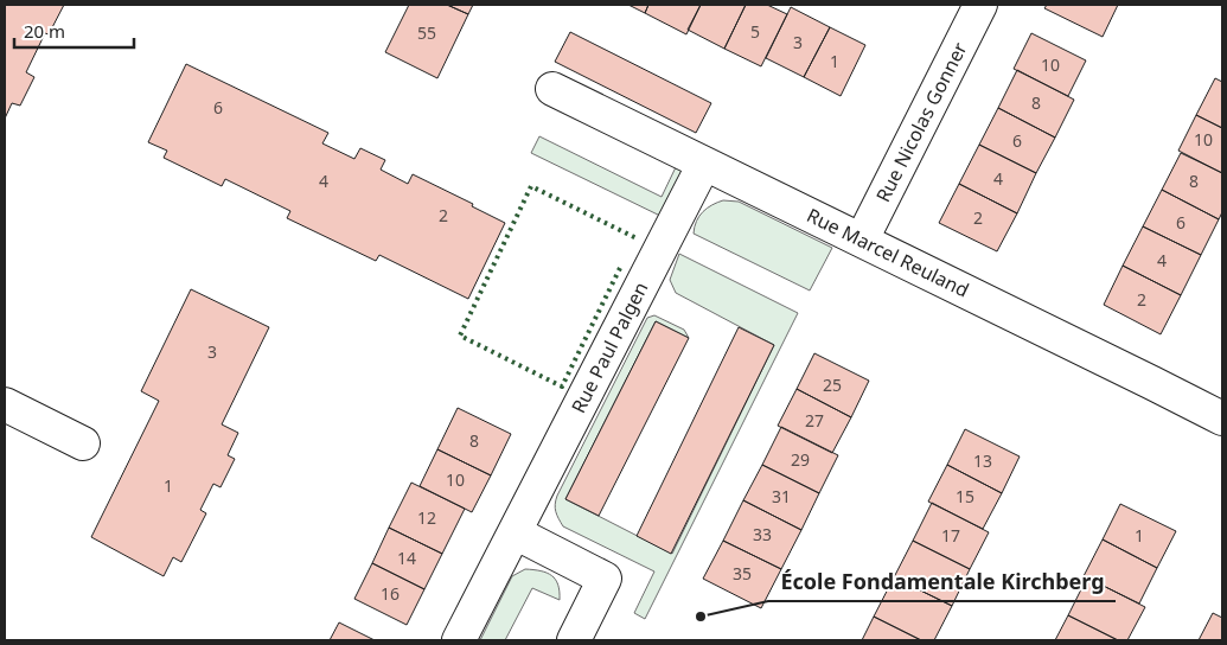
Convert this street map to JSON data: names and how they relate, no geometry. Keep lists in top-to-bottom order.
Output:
{
  "streets": {
    "street": ["Rue Nicolas Gonner", "Rue Marcel Reuland", "Rue Paul Palgen"]
  },
  "crossings": [
    ["Rue Nicolas Gonner", "Rue Marcel Reuland"],
    ["Rue Marcel Reuland", "Rue Paul Palgen"]
  ],
  "places": ["École Fondamentale Kirchberg"],
  "house_numbers": [
    "5",
    "55",
    "3",
    "1",
    "10",
    "8",
    "6",
    "10",
    "6",
    "4",
    "4",
    "8",
    "2",
    "2",
    "6",
    "4",
    "2",
    "3",
    "25",
    "27",
    "8",
    "29",
    "13",
    "10",
    "1",
    "31",
    "15",
    "12",
    "33",
    "17",
    "1",
    "14",
    "35",
    "16"
  ],
  "scale_bar": "20 m"
}
